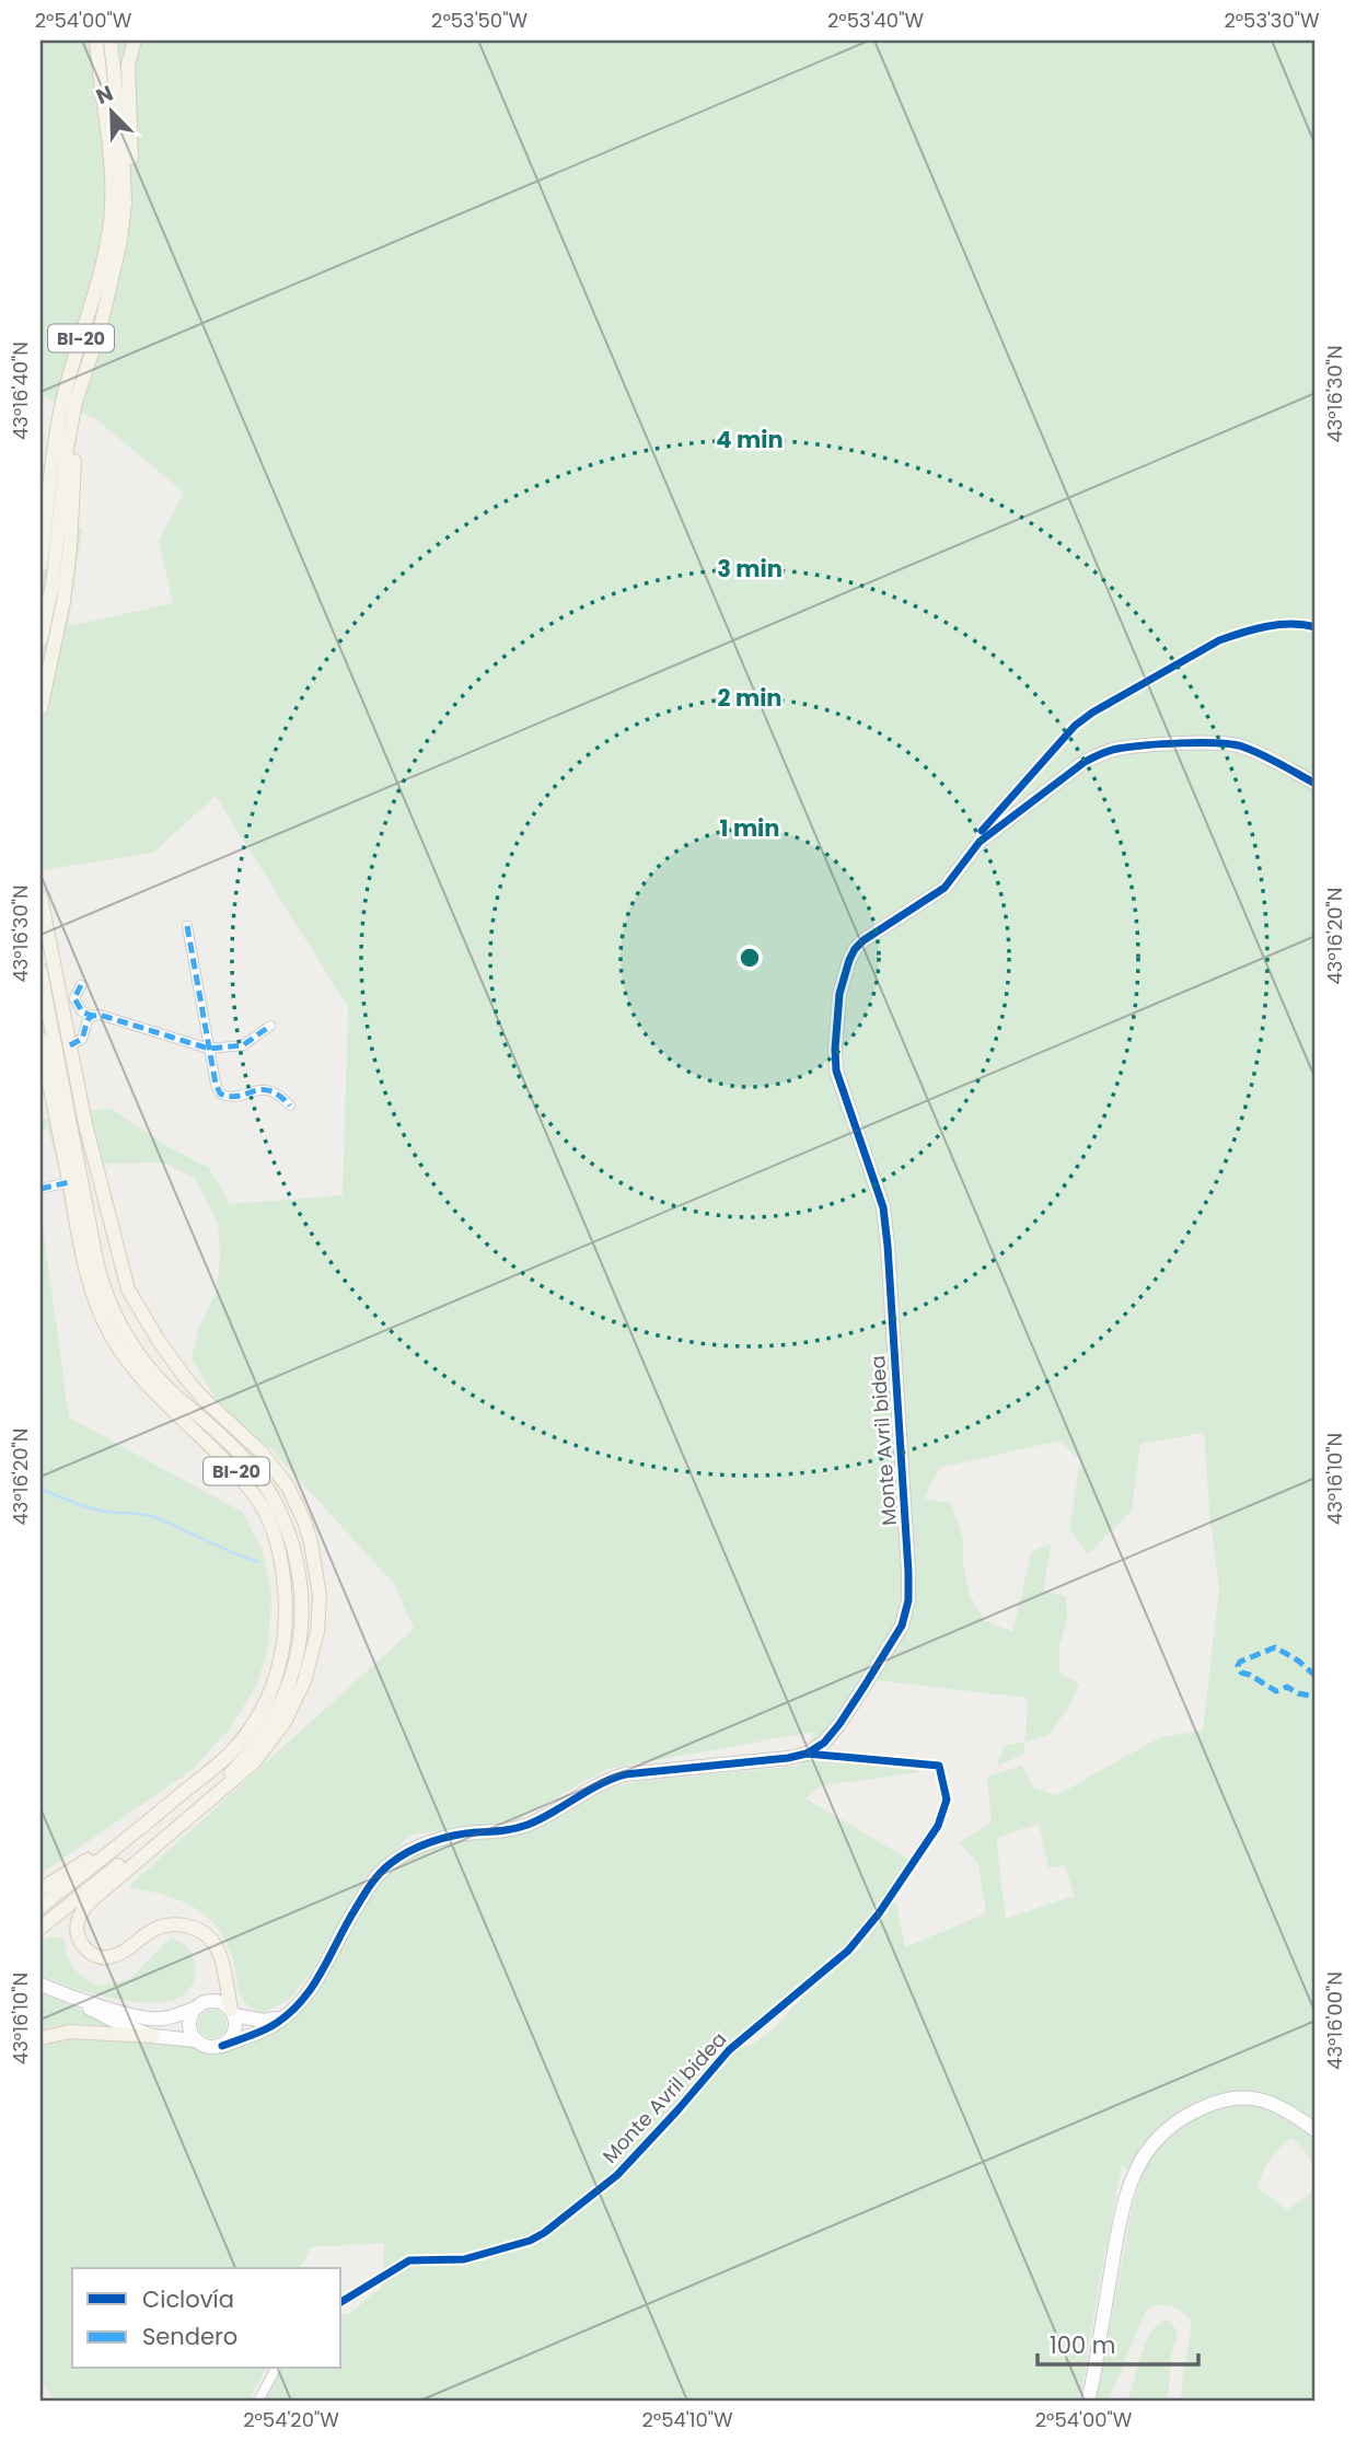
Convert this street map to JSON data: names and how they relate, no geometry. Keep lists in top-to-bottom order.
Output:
{
  "streets": {
    "main road": ["BI-20"],
    "street": ["Monte Avril bidea"]
  },
  "legend": ["Ciclovía", "Sendero"],
  "scale_bar": "100 m",
  "north": "top left",
  "coordinates": [
    "2°54'00\"W",
    "2°53'50\"W",
    "2°53'40\"W",
    "2°53'30\"W",
    "43°16'40\"N",
    "43°16'30\"N",
    "43°16'20\"N",
    "43°16'10\"N",
    "43°16'00\"N",
    "2°54'20\"W",
    "2°54'10\"W"
  ],
  "rings": [
    "4 min",
    "3 min",
    "2 min",
    "1 min"
  ]
}
